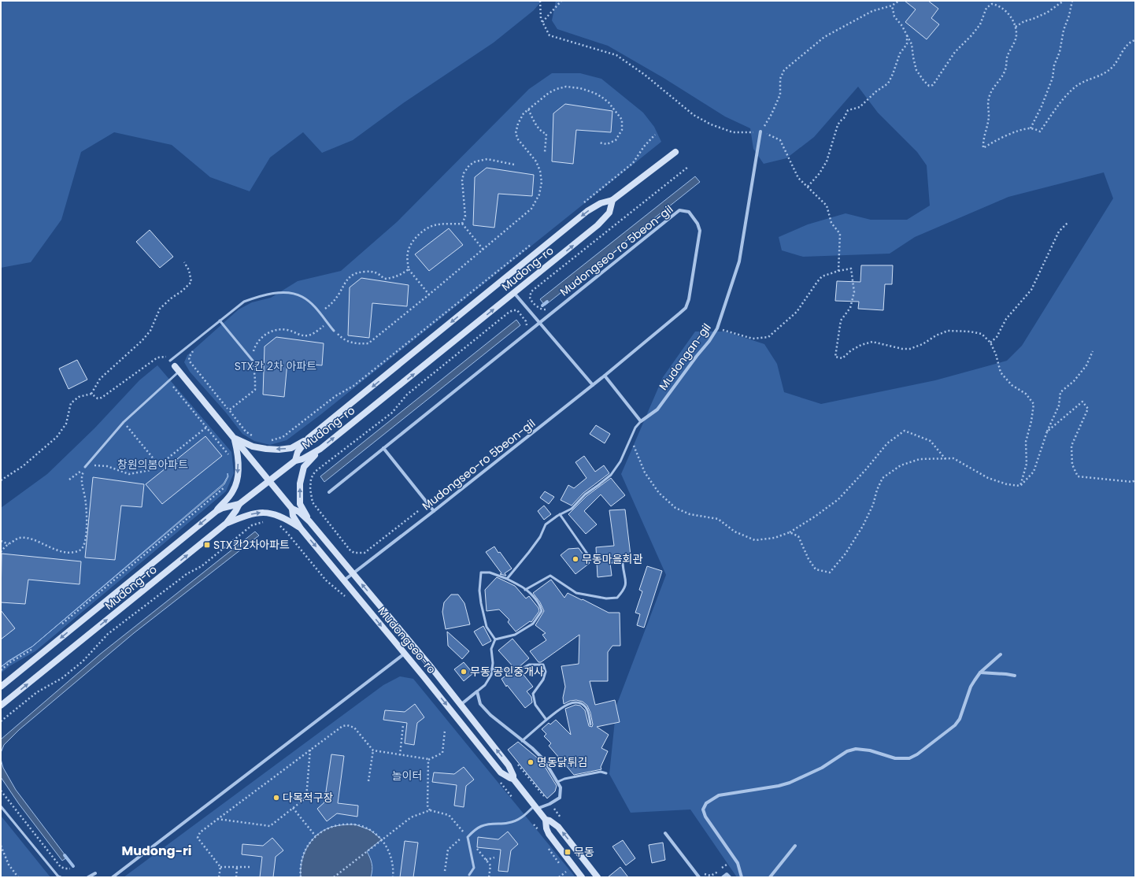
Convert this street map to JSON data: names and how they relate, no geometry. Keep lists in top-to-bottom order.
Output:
{
  "streets": {
    "main road": ["Mudong-ro", "Mudongseo-ro"],
    "street": ["Mudongseo-ro 5beon-gil", "Mudongan-gil"]
  },
  "crossings": [
    ["Mudongseo-ro 5beon-gil", "Mudongseo-ro"]
  ],
  "districts": ["Mudong-ri"],
  "parks": ["STX칸 2차 아파트", "창원의봄아파트", "놀이터"],
  "places": {
    "transit": ["STX칸2차아파트", "무동"],
    "other": [
      "무동마을회관",
      "무동 공인중개사",
      "명동닭튀김",
      "다목적구장"
    ]
  }
}
